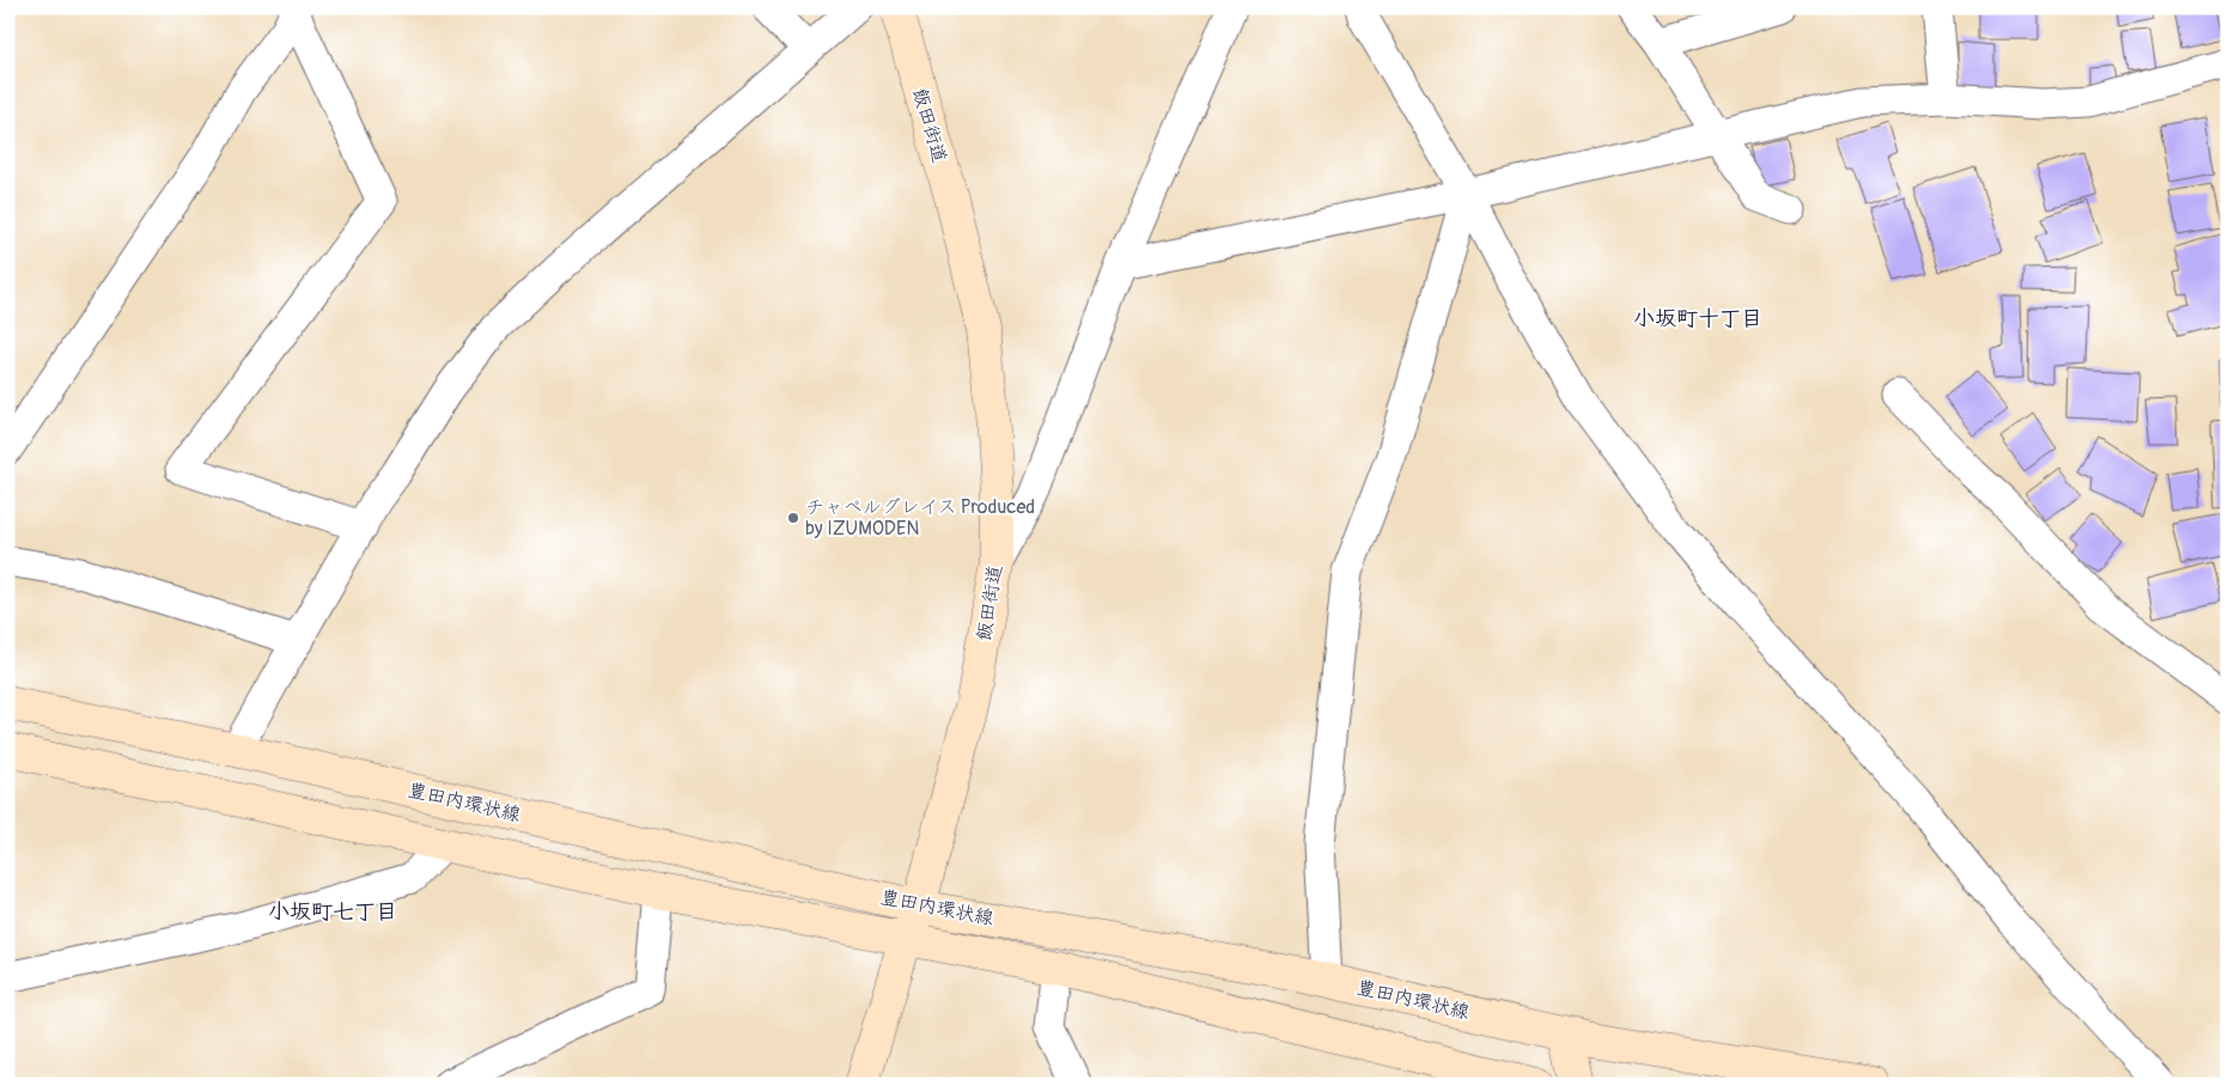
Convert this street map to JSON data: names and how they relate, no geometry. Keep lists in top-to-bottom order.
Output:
{
  "streets": {
    "street": ["飯田街道", "豊田内環状線"]
  },
  "crossings": [
    ["飯田街道", "豊田内環状線"]
  ],
  "districts": ["小坂町十丁目", "小坂町七丁目"],
  "places": ["チャペルグレイス Produced by IZUMODEN"]
}
